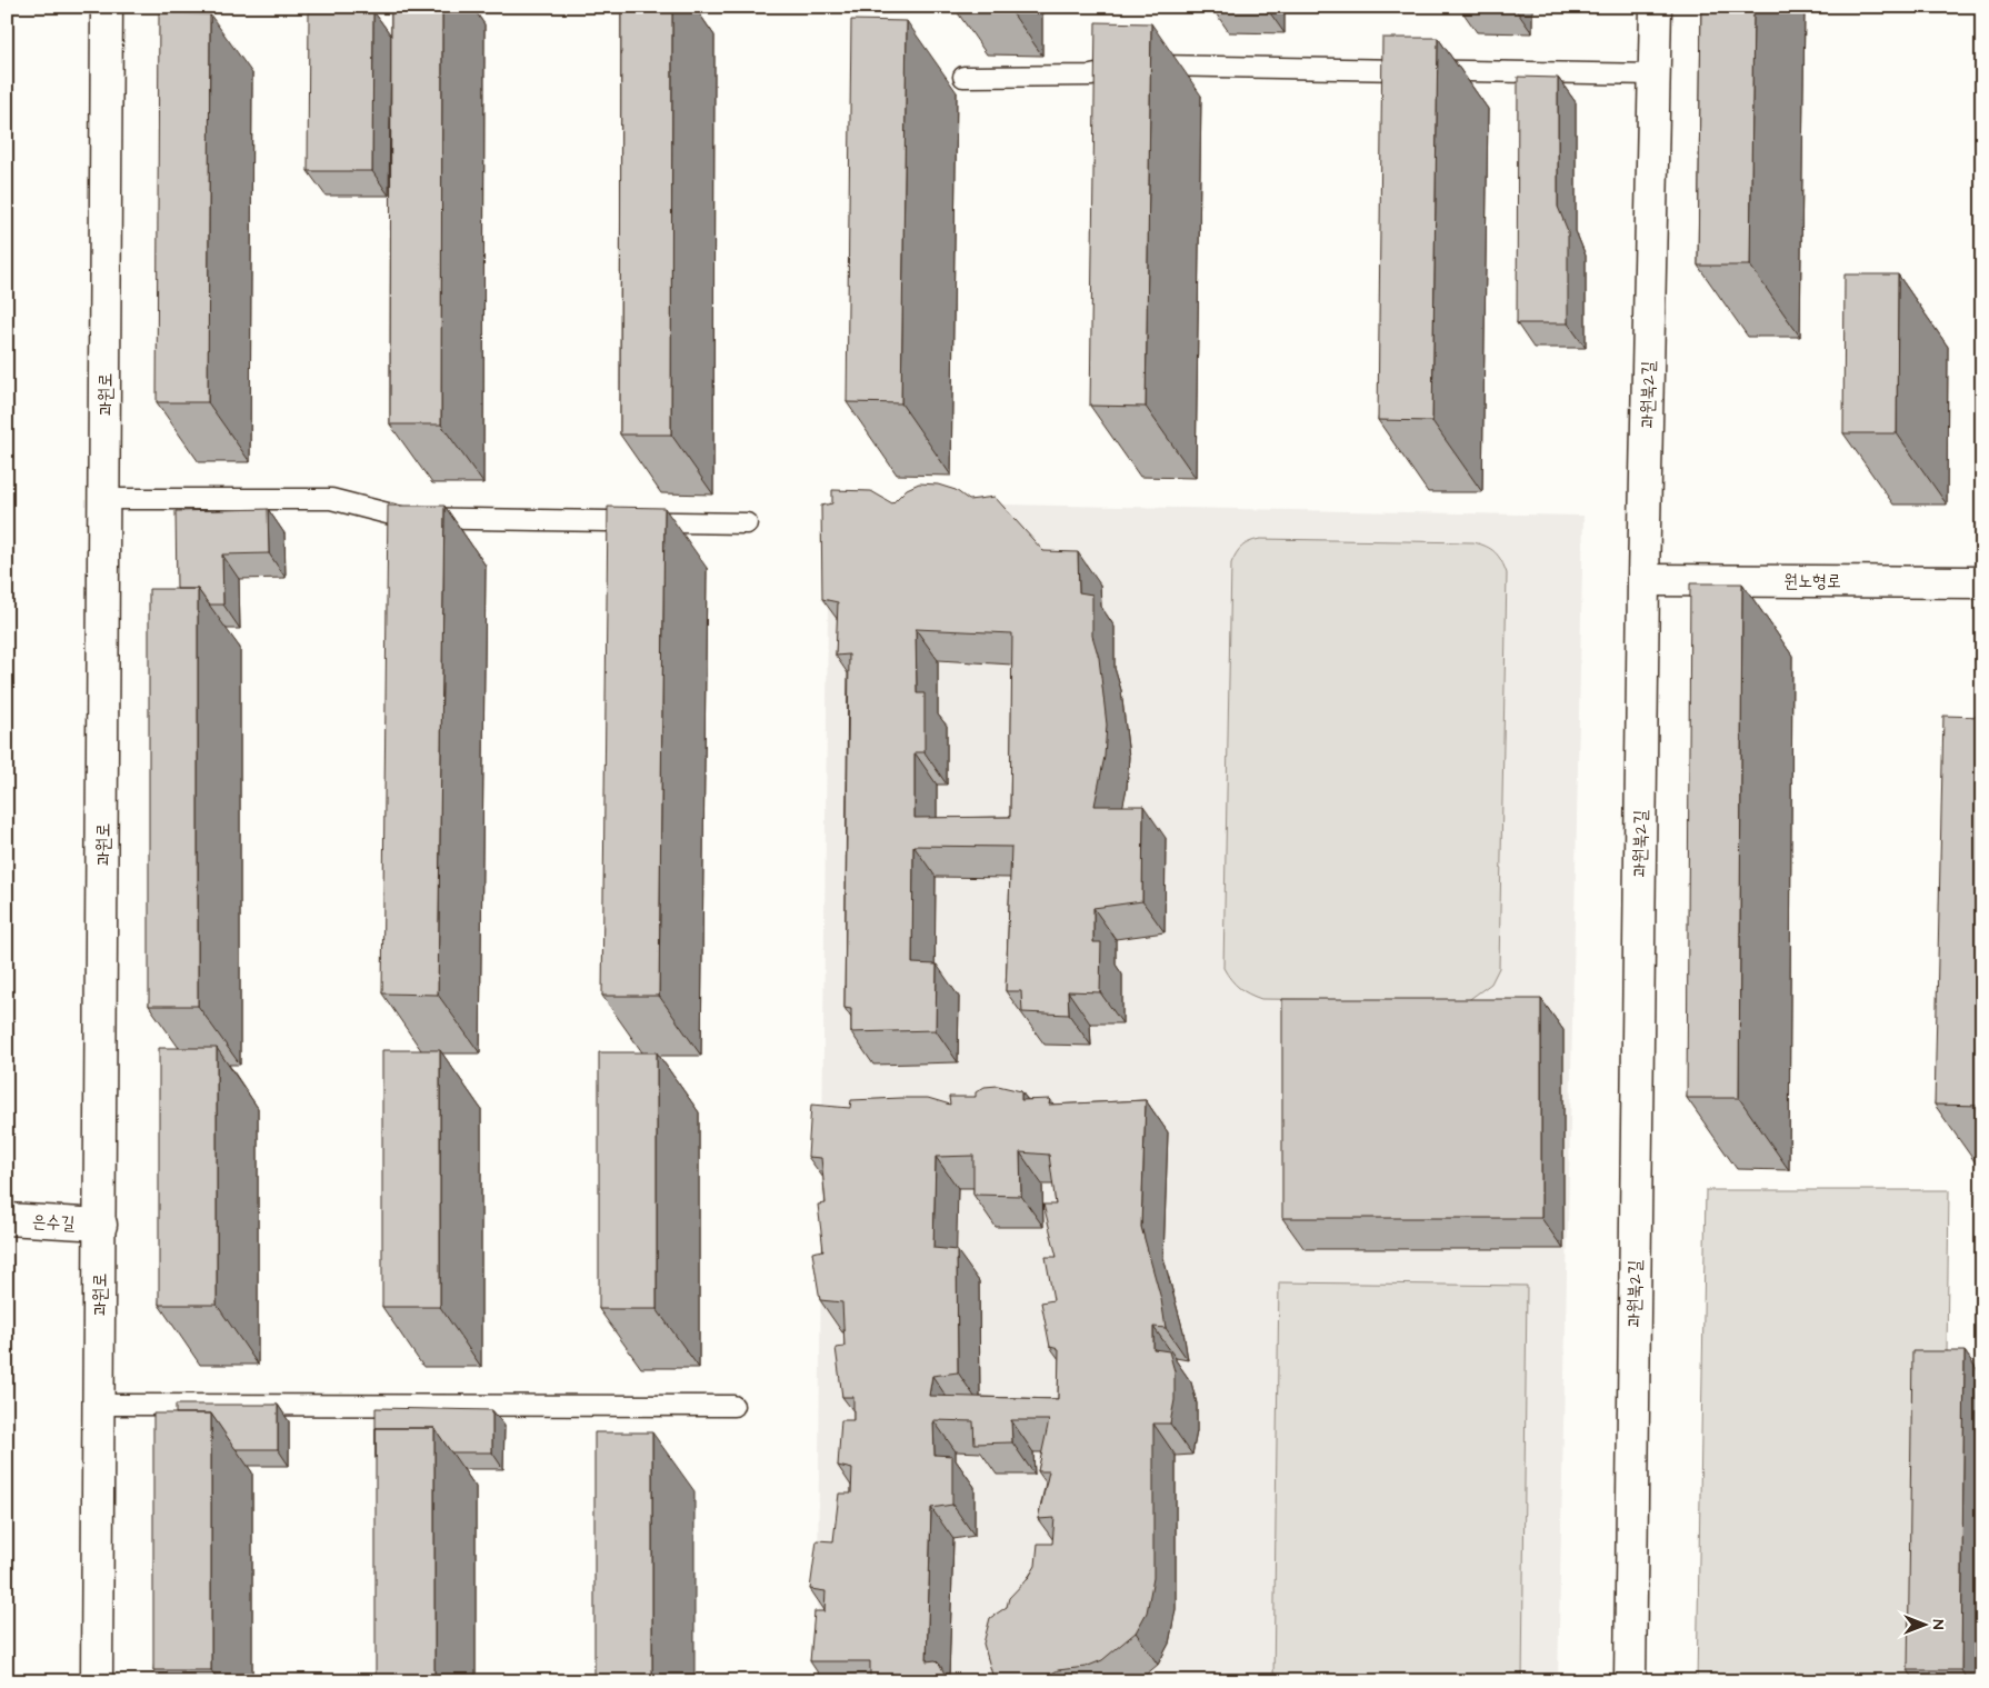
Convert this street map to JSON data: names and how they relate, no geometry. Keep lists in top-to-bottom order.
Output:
{
  "streets": {
    "main road": [
      "과원로",
      "과원북2길",
      "원노형로",
      "은수길"
    ]
  },
  "crossings": [
    ["과원로", "은수길"],
    ["과원북2길", "원노형로"]
  ],
  "north": "right"
}
